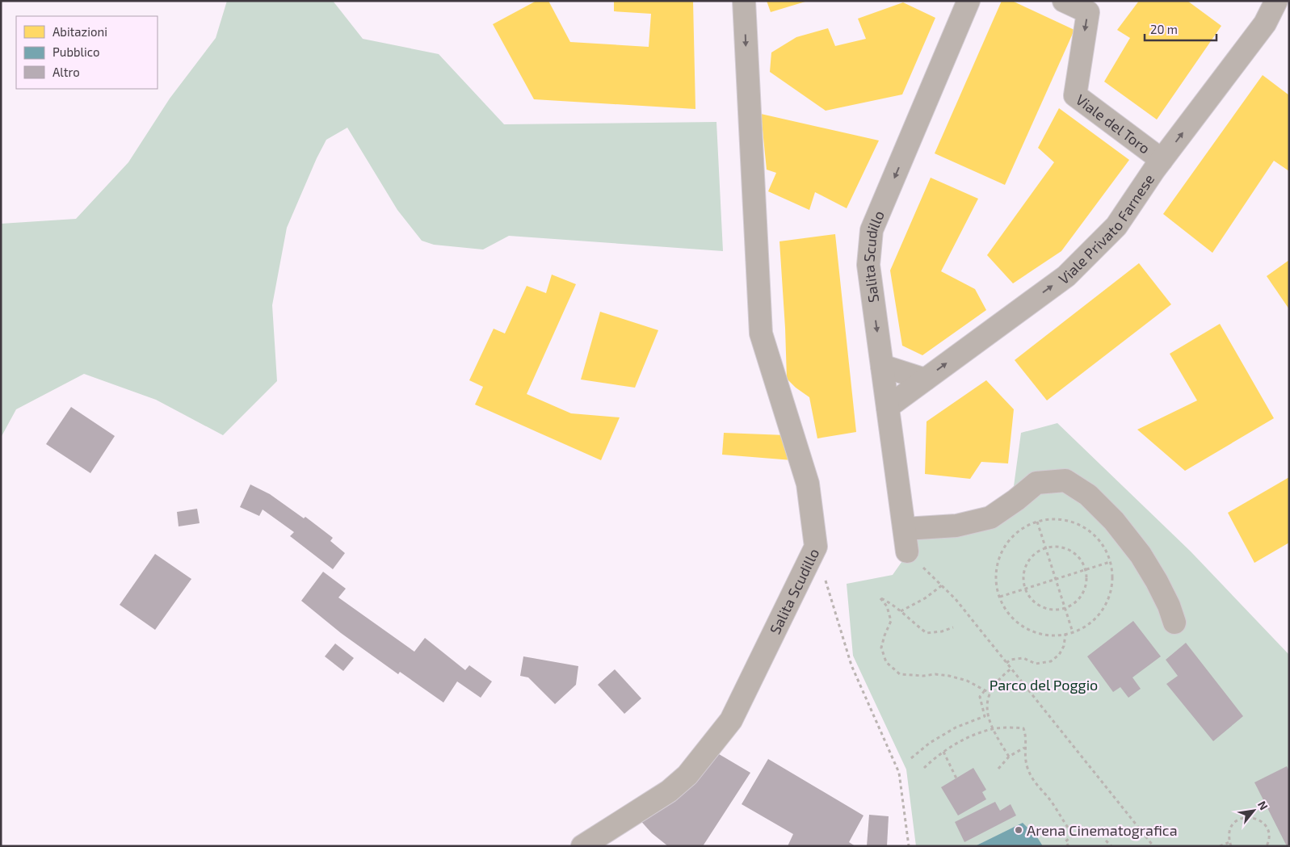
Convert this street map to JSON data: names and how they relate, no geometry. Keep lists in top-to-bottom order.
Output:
{
  "streets": {
    "street": ["Viale del Toro", "Viale Privato Farnese", "Salita Scudillo"]
  },
  "crossings": [
    ["Viale del Toro", "Viale Privato Farnese"],
    ["Viale Privato Farnese", "Salita Scudillo"]
  ],
  "one_way": ["Viale del Toro", "Viale Privato Farnese"],
  "parks": ["Parco del Poggio"],
  "places": ["Arena Cinematografica"],
  "legend": ["Abitazioni", "Pubblico", "Altro"],
  "scale_bar": "20 m",
  "north": "top right"
}
